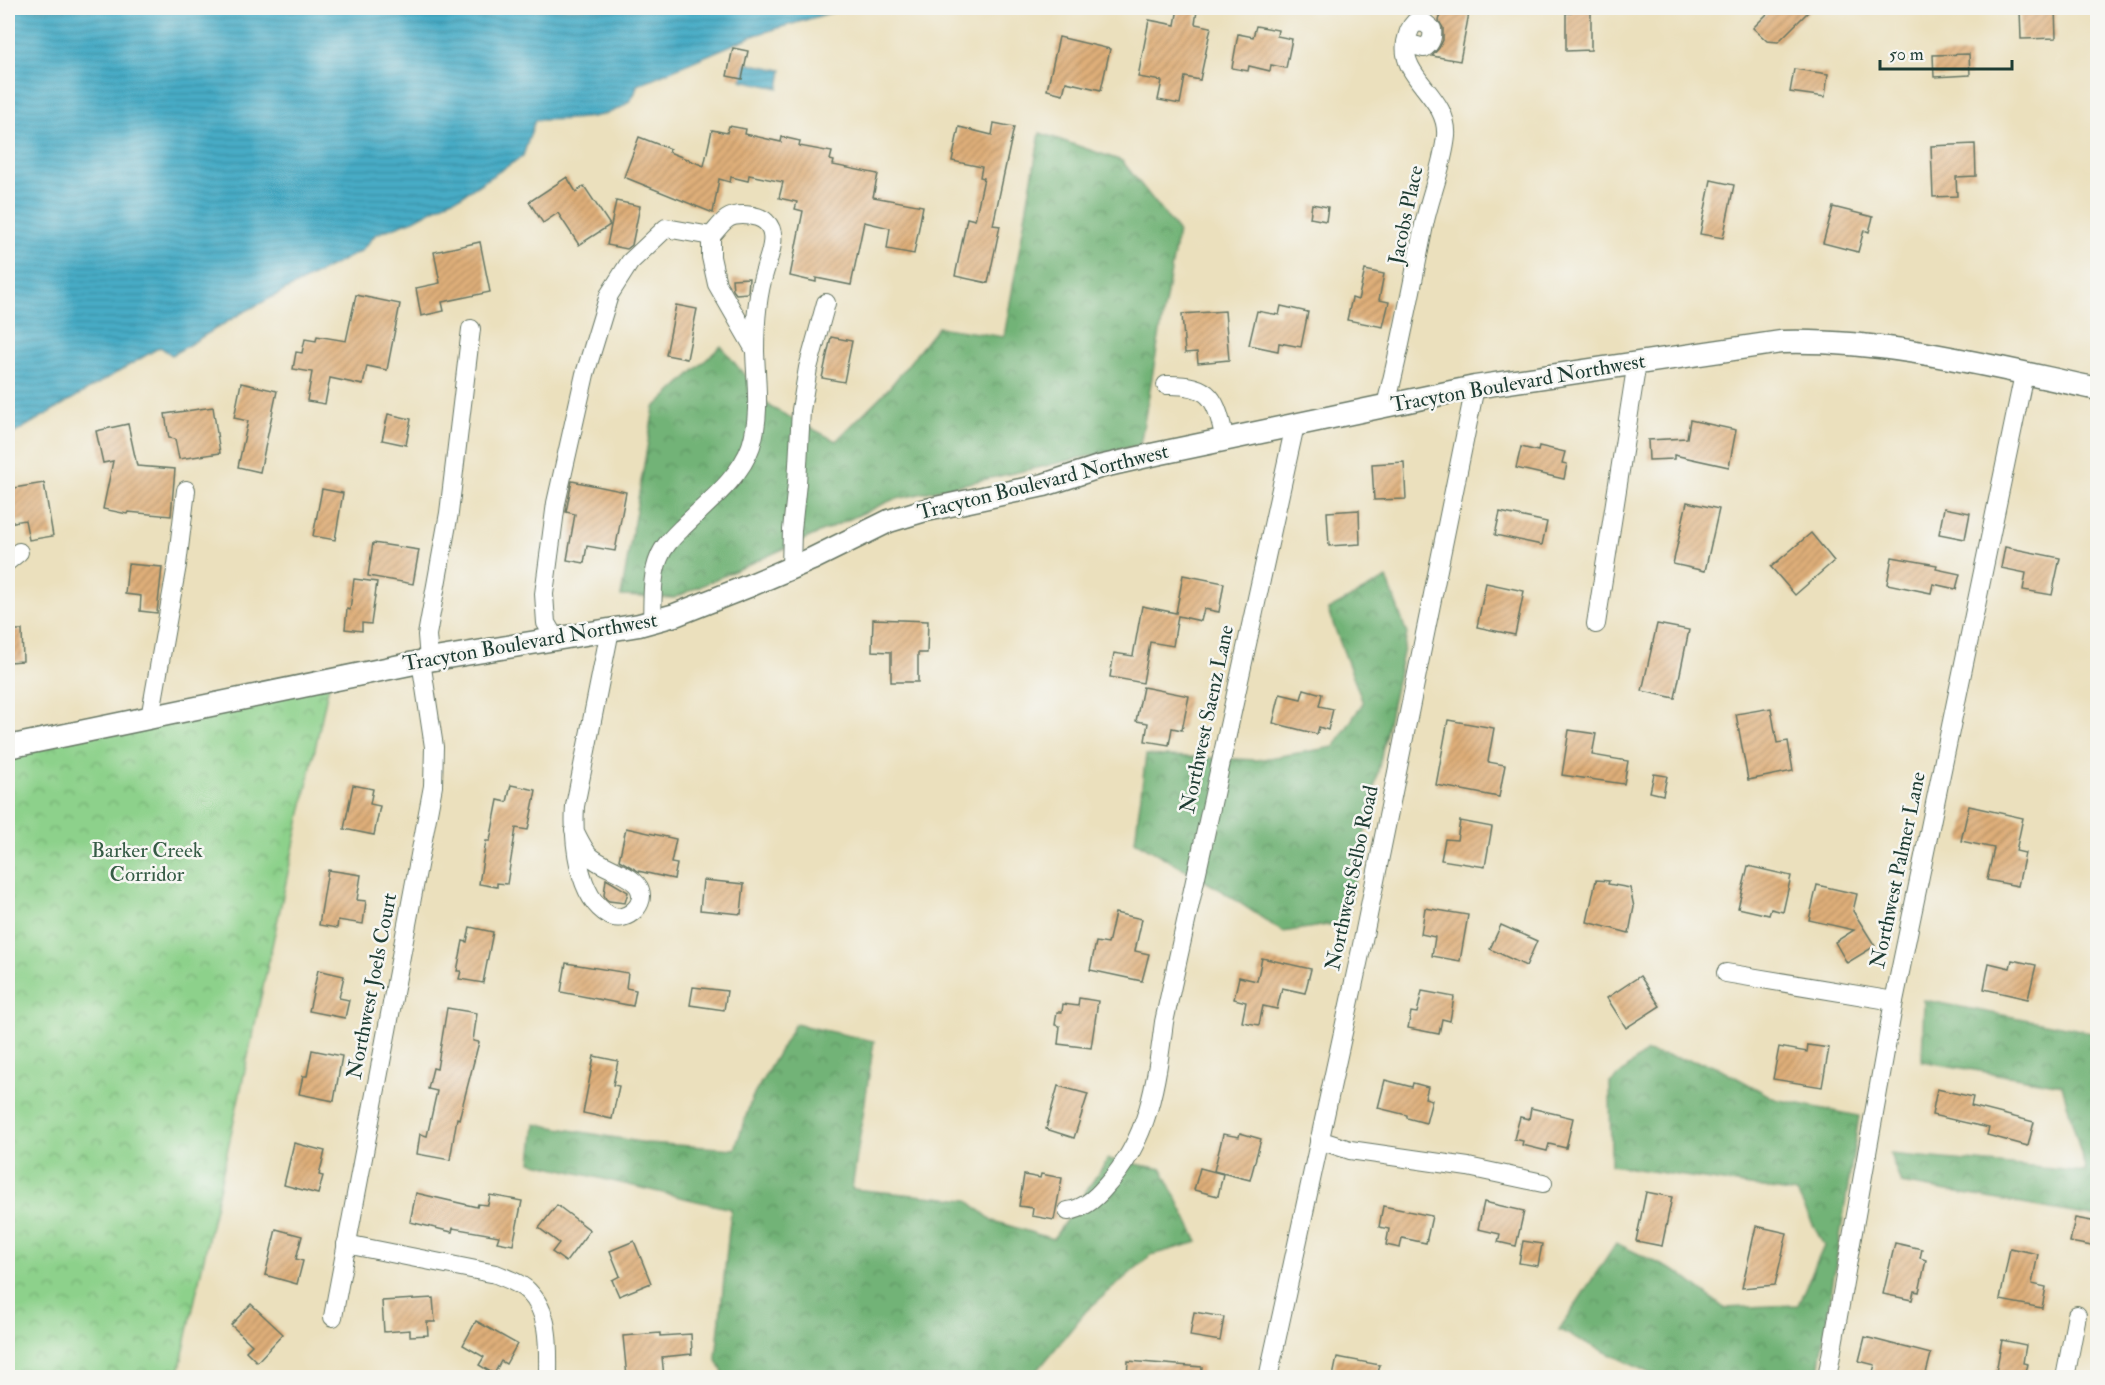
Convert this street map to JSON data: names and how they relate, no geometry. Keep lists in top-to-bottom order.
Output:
{
  "streets": {
    "main road": ["Tracyton Boulevard Northwest"],
    "street": [
      "Jacobs Place",
      "Northwest Saenz Lane",
      "Northwest Palmer Lane",
      "Northwest Selbo Road",
      "Northwest Joels Court"
    ]
  },
  "crossings": [
    ["Jacobs Place", "Tracyton Boulevard Northwest"],
    ["Tracyton Boulevard Northwest", "Northwest Saenz Lane"],
    ["Tracyton Boulevard Northwest", "Northwest Palmer Lane"],
    ["Tracyton Boulevard Northwest", "Northwest Selbo Road"],
    ["Tracyton Boulevard Northwest", "Northwest Joels Court"]
  ],
  "parks": ["Barker Creek Corridor"],
  "scale_bar": "50 m"
}
